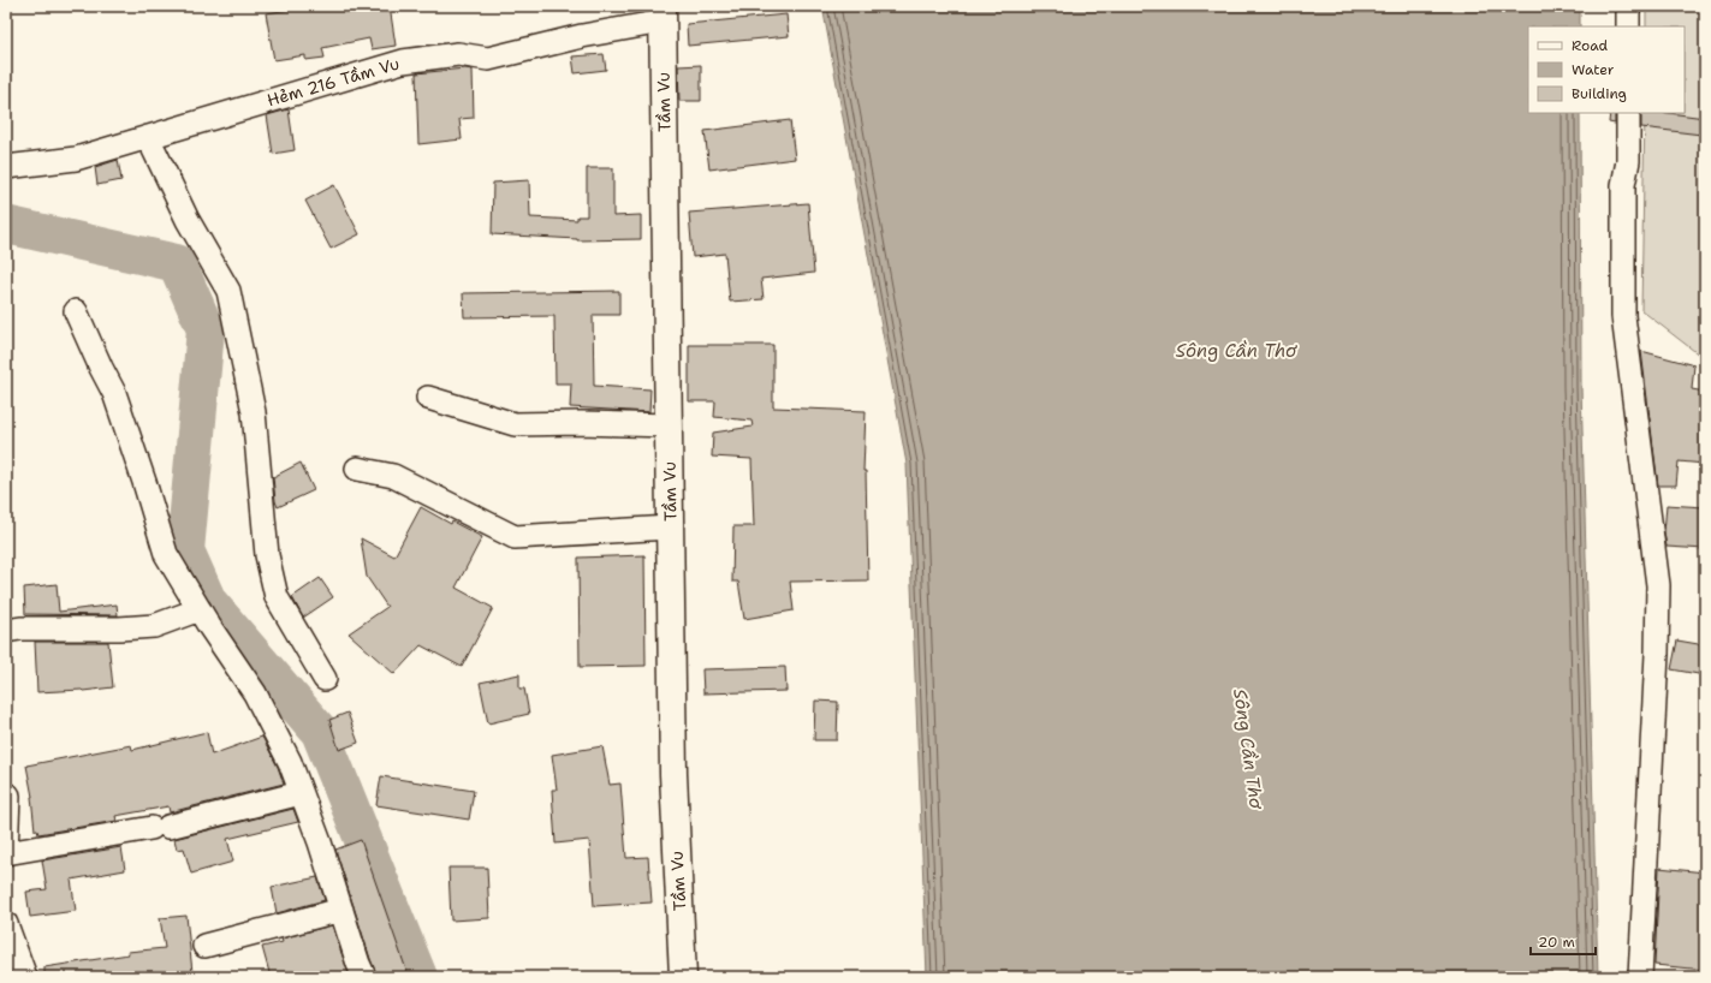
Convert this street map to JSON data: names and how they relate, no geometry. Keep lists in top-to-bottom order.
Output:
{
  "streets": {
    "street": ["Hẻm 216 Tầm Vu", "Tầm Vu"]
  },
  "crossings": [
    ["Hẻm 216 Tầm Vu", "Tầm Vu"]
  ],
  "water": ["Sông Cần Thơ"],
  "legend": ["Road", "Water", "Building"],
  "scale_bar": "20 m"
}
